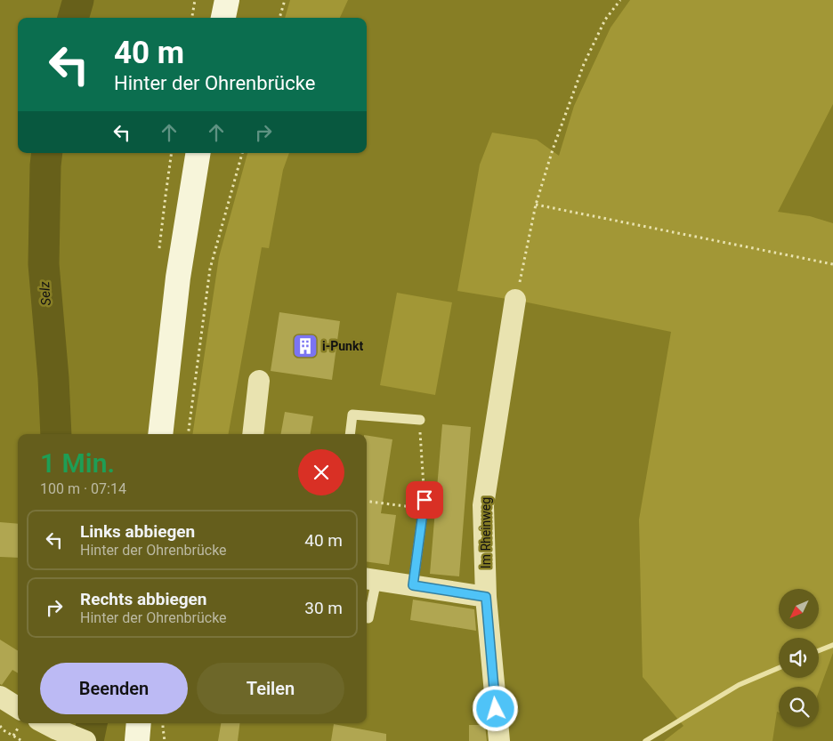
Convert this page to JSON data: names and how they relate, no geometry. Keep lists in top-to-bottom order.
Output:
{
  "streets": {
    "street": ["Im Rheinweg"]
  },
  "water": ["Selz"],
  "places": {
    "building": ["i-Punkt"]
  },
  "north": "bottom left",
  "page": {
    "turn": ["40 m", "Hinter der Ohrenbrücke"],
    "heading": ["1 Min.", "100 m · 07:14"],
    "list": [
      {
        "name": "Links abbiegen",
        "note": "Hinter der Ohrenbrücke",
        "value": "40 m"
      },
      {
        "name": "Rechts abbiegen",
        "note": "Hinter der Ohrenbrücke",
        "value": "30 m"
      }
    ],
    "buttons": ["Beenden", "Teilen"]
  }
}
